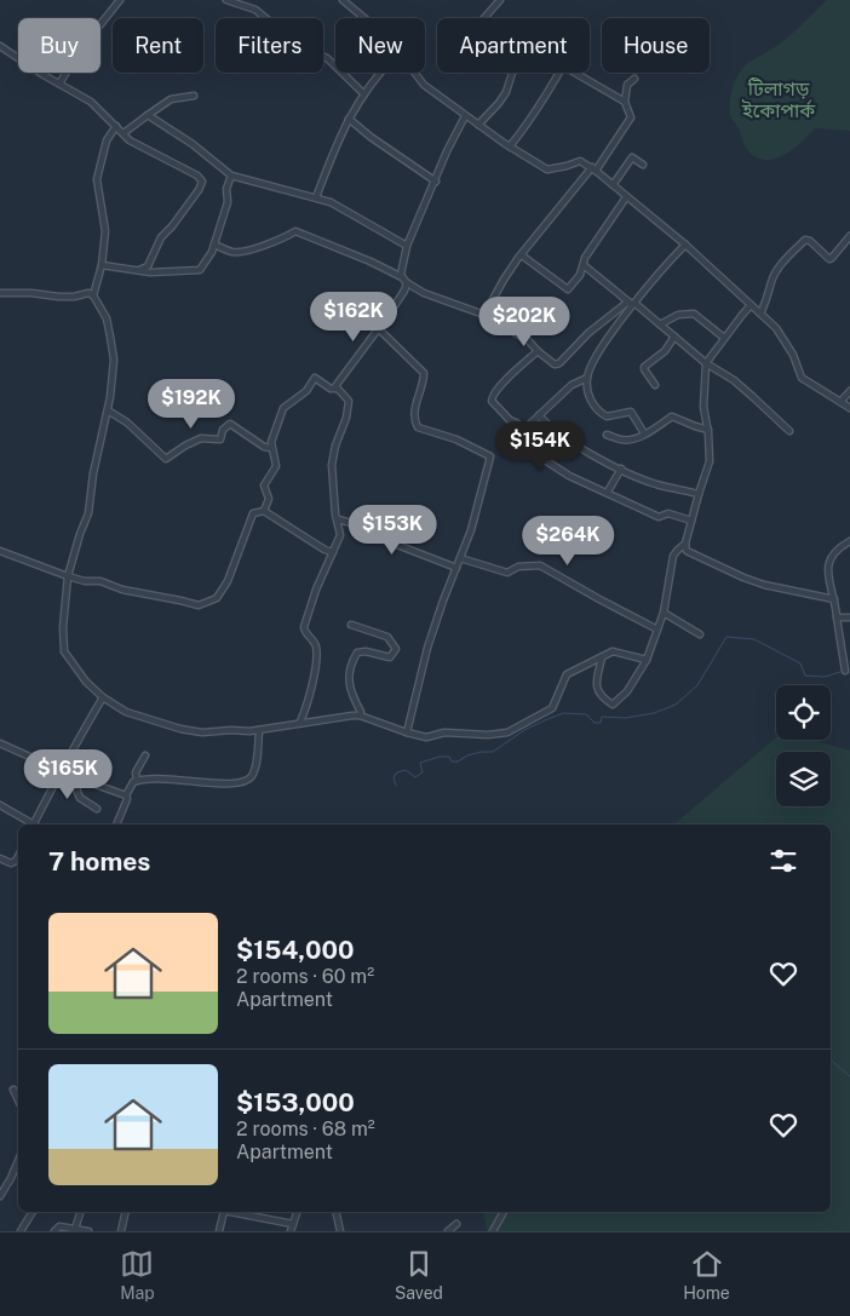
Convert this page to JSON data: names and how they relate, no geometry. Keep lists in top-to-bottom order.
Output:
{
  "parks": ["টিলাগড় ইকোপার্ক"],
  "page": {
    "chip": [
      "Buy",
      "Rent",
      "Filters",
      "New",
      "Apartment",
      "House"
    ],
    "price": [
      "$162K",
      "$202K",
      "$192K",
      "$154K",
      "$153K",
      "$264K",
      "$165K"
    ],
    "heading": "7 homes",
    "list": [
      {
        "name": "$154,000",
        "note": "2 rooms · 60 m² · Apartment"
      },
      {
        "name": "$153,000",
        "note": "2 rooms · 68 m² · Apartment"
      }
    ],
    "tabs": ["Map", "Saved", "Home"]
  }
}
